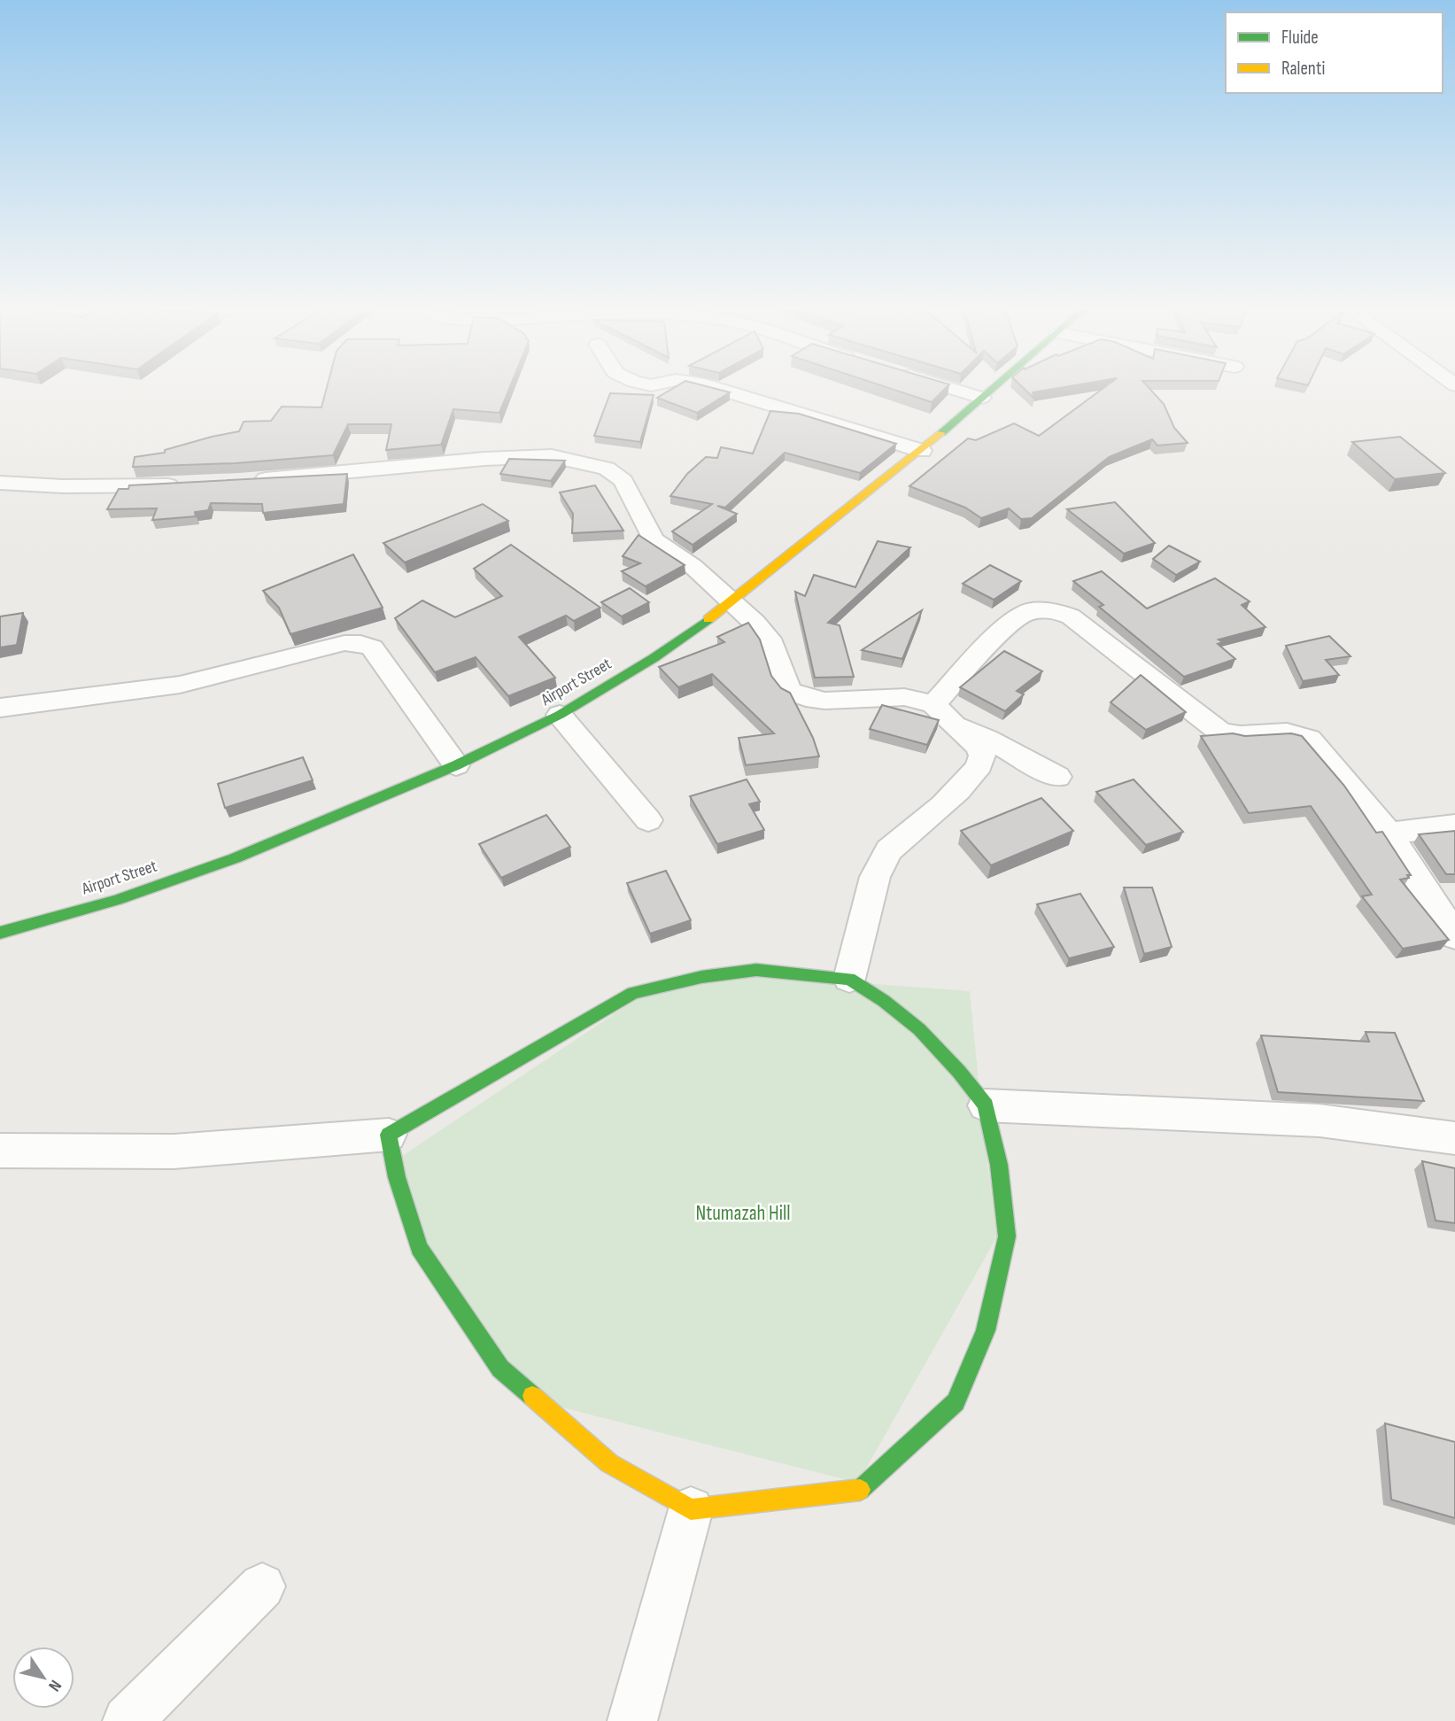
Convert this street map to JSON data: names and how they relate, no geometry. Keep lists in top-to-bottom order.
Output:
{
  "streets": {
    "main road": ["Airport Street"]
  },
  "parks": ["Ntumazah Hill"],
  "legend": ["Fluide", "Ralenti"],
  "north": "bottom right"
}
